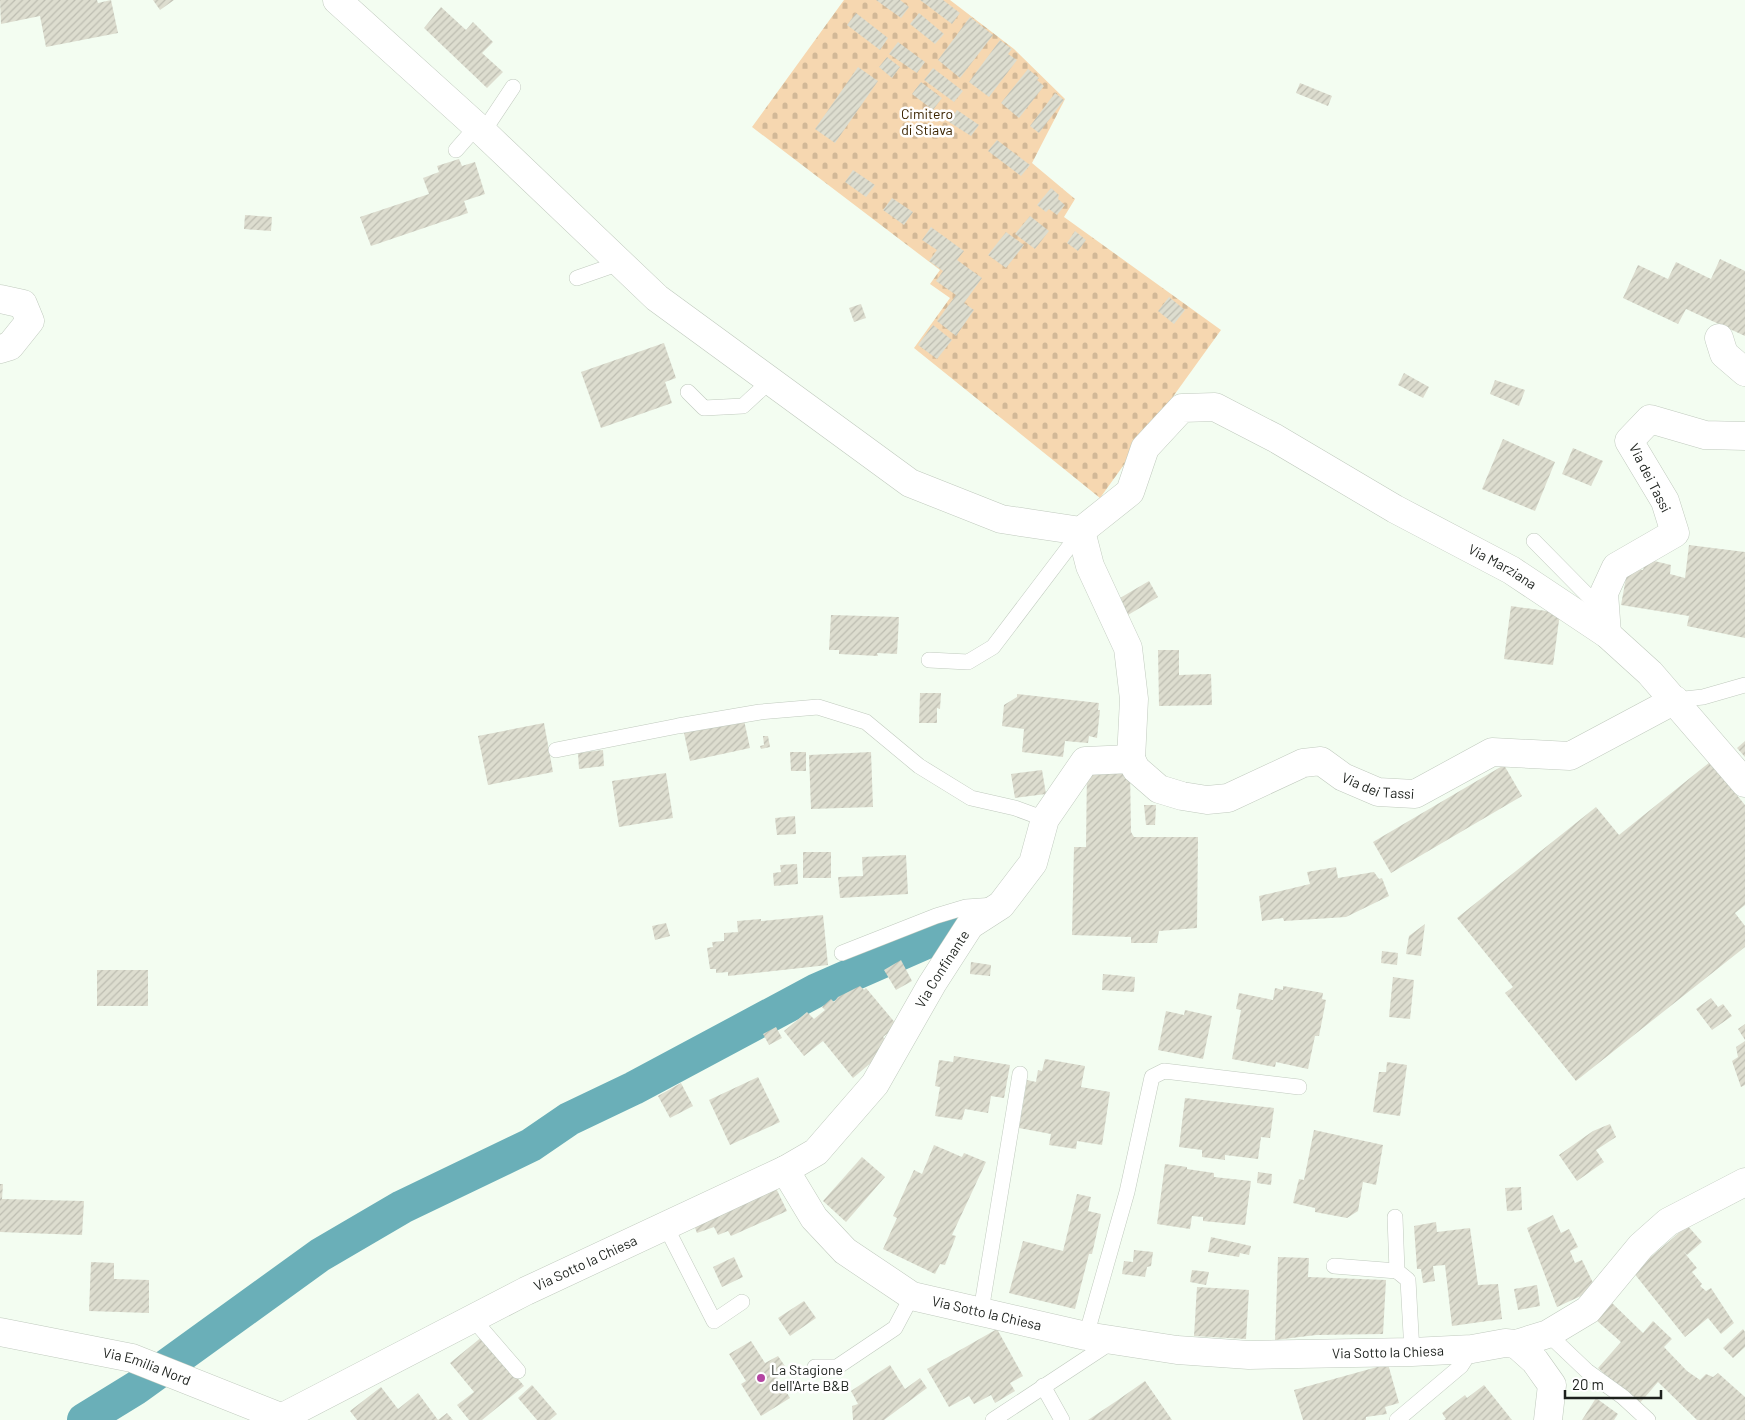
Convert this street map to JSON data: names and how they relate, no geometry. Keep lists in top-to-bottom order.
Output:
{
  "streets": {
    "street": [
      "Via dei Tassi",
      "Via Marziana",
      "Via Confinante",
      "Via Sotto la Chiesa",
      "Via Emilia Nord"
    ]
  },
  "crossings": [
    ["Via dei Tassi", "Via Marziana"],
    ["Via dei Tassi", "Via Confinante"],
    ["Via Confinante", "Via Sotto la Chiesa"],
    ["Via Sotto la Chiesa", "Via Emilia Nord"]
  ],
  "parks": ["Cimitero di Stiava"],
  "places": ["La Stagione dell'Arte B&B"],
  "scale_bar": "20 m"
}
